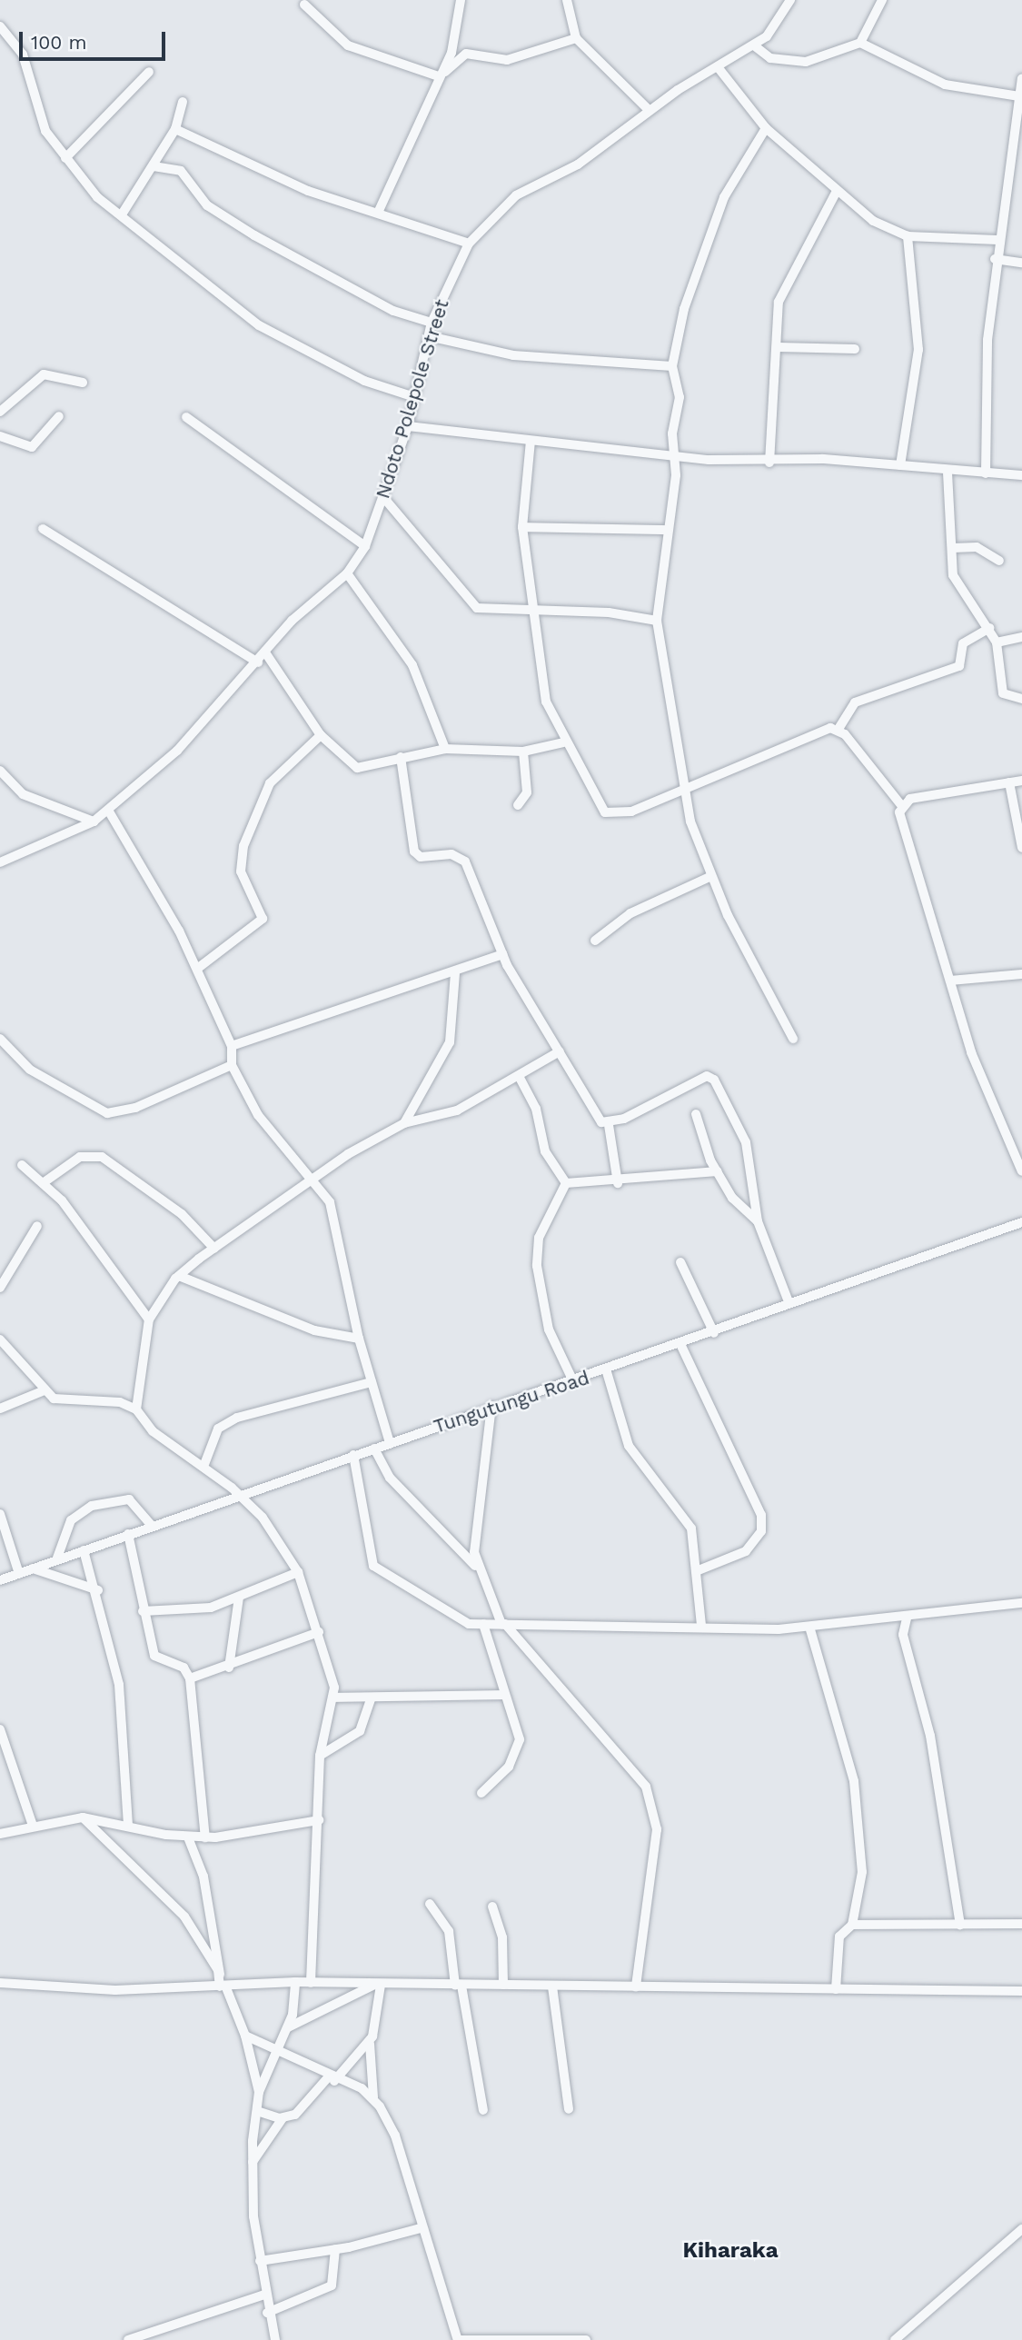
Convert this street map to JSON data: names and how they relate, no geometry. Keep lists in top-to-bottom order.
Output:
{
  "streets": {
    "street": ["Ndoto Polepole Street", "Tungutungu Road"]
  },
  "districts": ["Kiharaka"],
  "scale_bar": "100 m"
}
